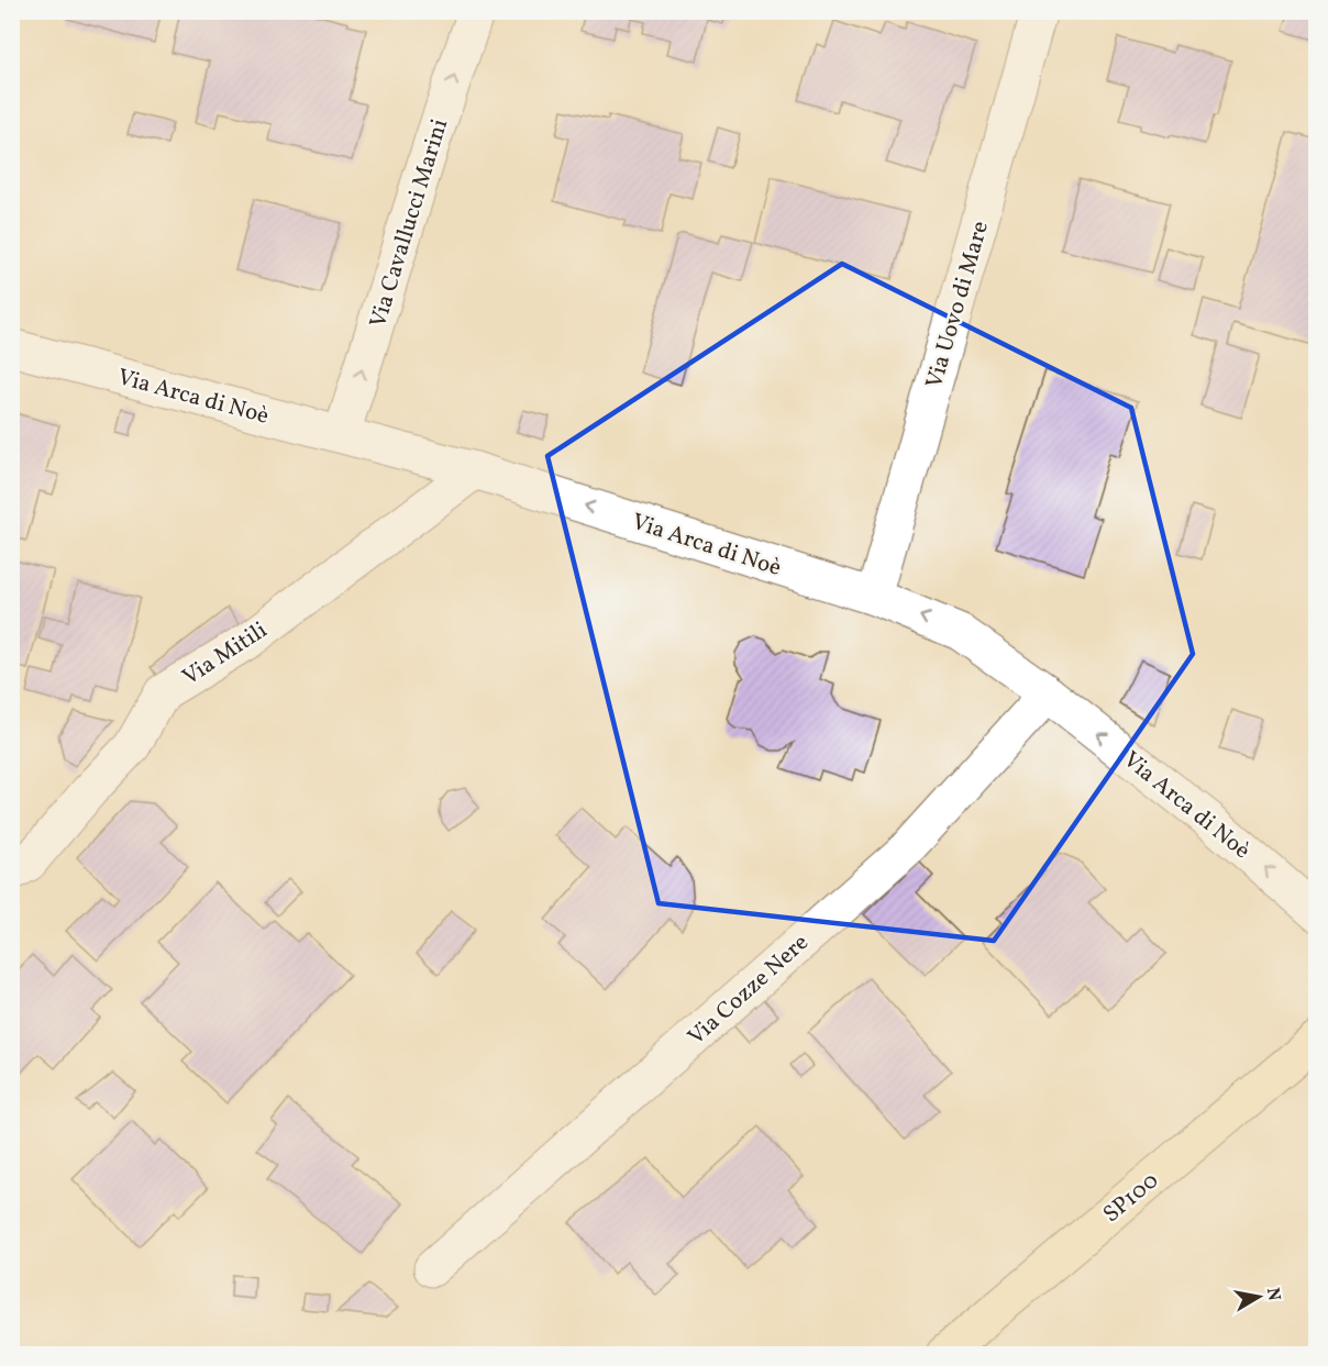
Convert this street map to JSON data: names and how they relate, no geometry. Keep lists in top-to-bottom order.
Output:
{
  "streets": {
    "main road": ["SP100"],
    "street": [
      "Via Cavallucci Marini",
      "Via Uovo di Mare",
      "Via Arca di Noè",
      "Via Mitili",
      "Via Cozze Nere"
    ]
  },
  "crossings": [
    ["Via Cavallucci Marini", "Via Arca di Noè"],
    ["Via Uovo di Mare", "Via Arca di Noè"],
    ["Via Arca di Noè", "Via Mitili"],
    ["Via Arca di Noè", "Via Cozze Nere"]
  ],
  "one_way": ["Via Cavallucci Marini", "Via Arca di Noè"],
  "north": "right"
}
